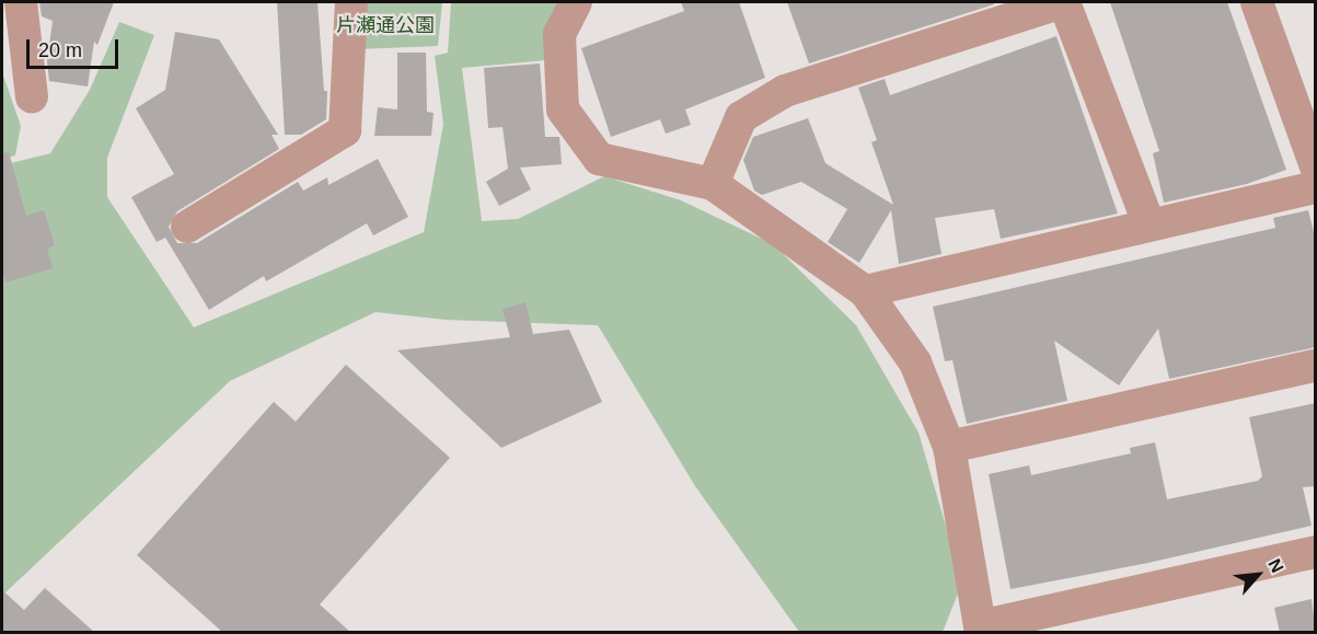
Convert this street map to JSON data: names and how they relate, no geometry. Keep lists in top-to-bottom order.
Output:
{
  "parks": ["片瀬通公園"],
  "scale_bar": "20 m",
  "north": "top right"
}
